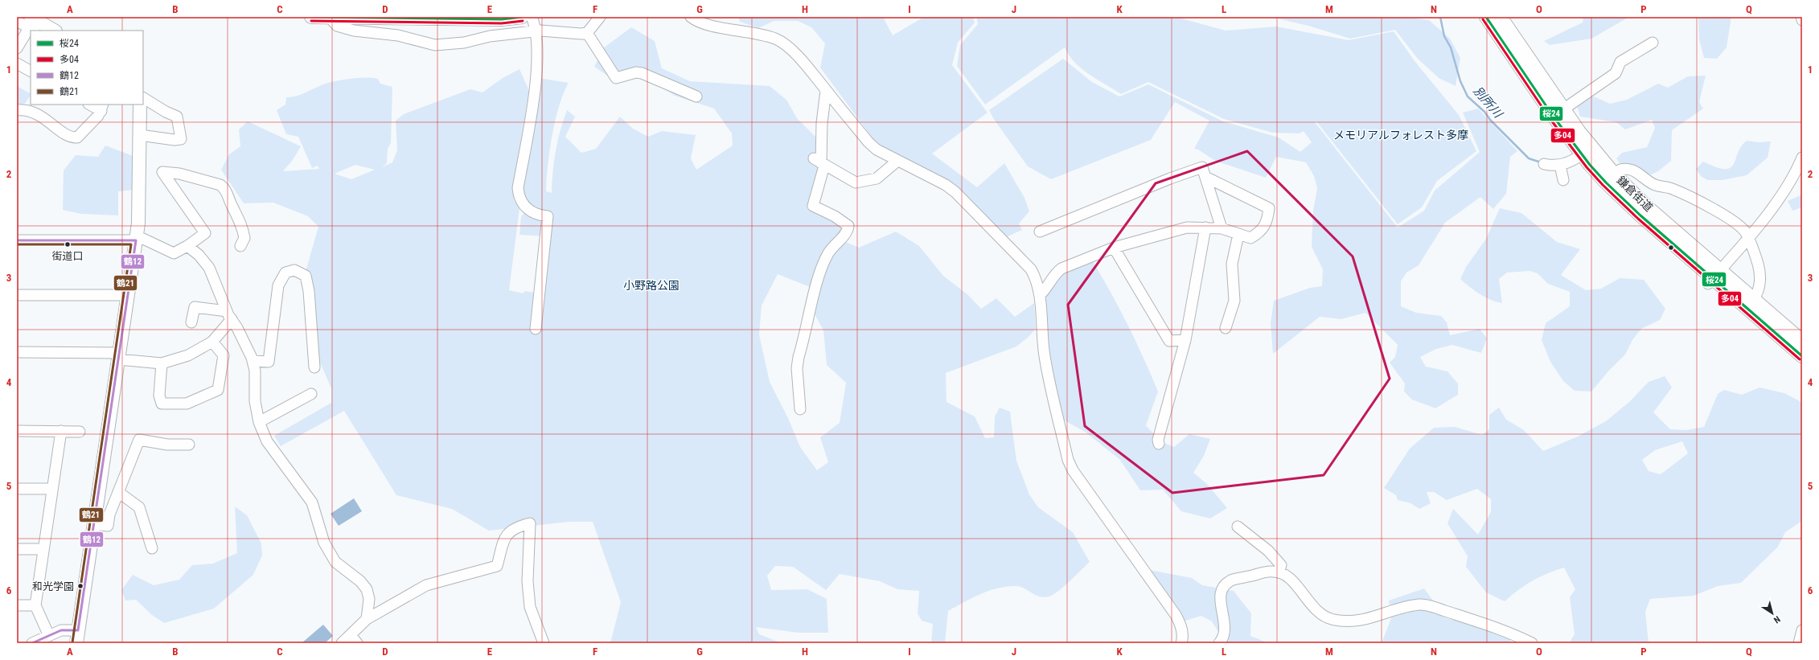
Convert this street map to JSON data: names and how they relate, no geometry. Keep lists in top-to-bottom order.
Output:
{
  "streets": {
    "main road": ["鎌倉街道"]
  },
  "water": ["別所川"],
  "parks": ["メモリアルフォレスト多摩", "小野路公園"],
  "places": ["街道口", "和光学園"],
  "lines": [
    "transit line 桜24",
    "transit line 多04",
    "transit line 鶴12",
    "transit line 鶴21"
  ],
  "legend": [
    "桜24",
    "多04",
    "鶴12",
    "鶴21"
  ],
  "north": "bottom right",
  "grid": {
    "columns": [
      "A",
      "B",
      "C",
      "D",
      "E",
      "F",
      "G",
      "H",
      "I",
      "J",
      "K",
      "L",
      "M",
      "N",
      "O",
      "P",
      "Q"
    ],
    "rows": [
      "1",
      "2",
      "3",
      "4",
      "5",
      "6"
    ]
  }
}
